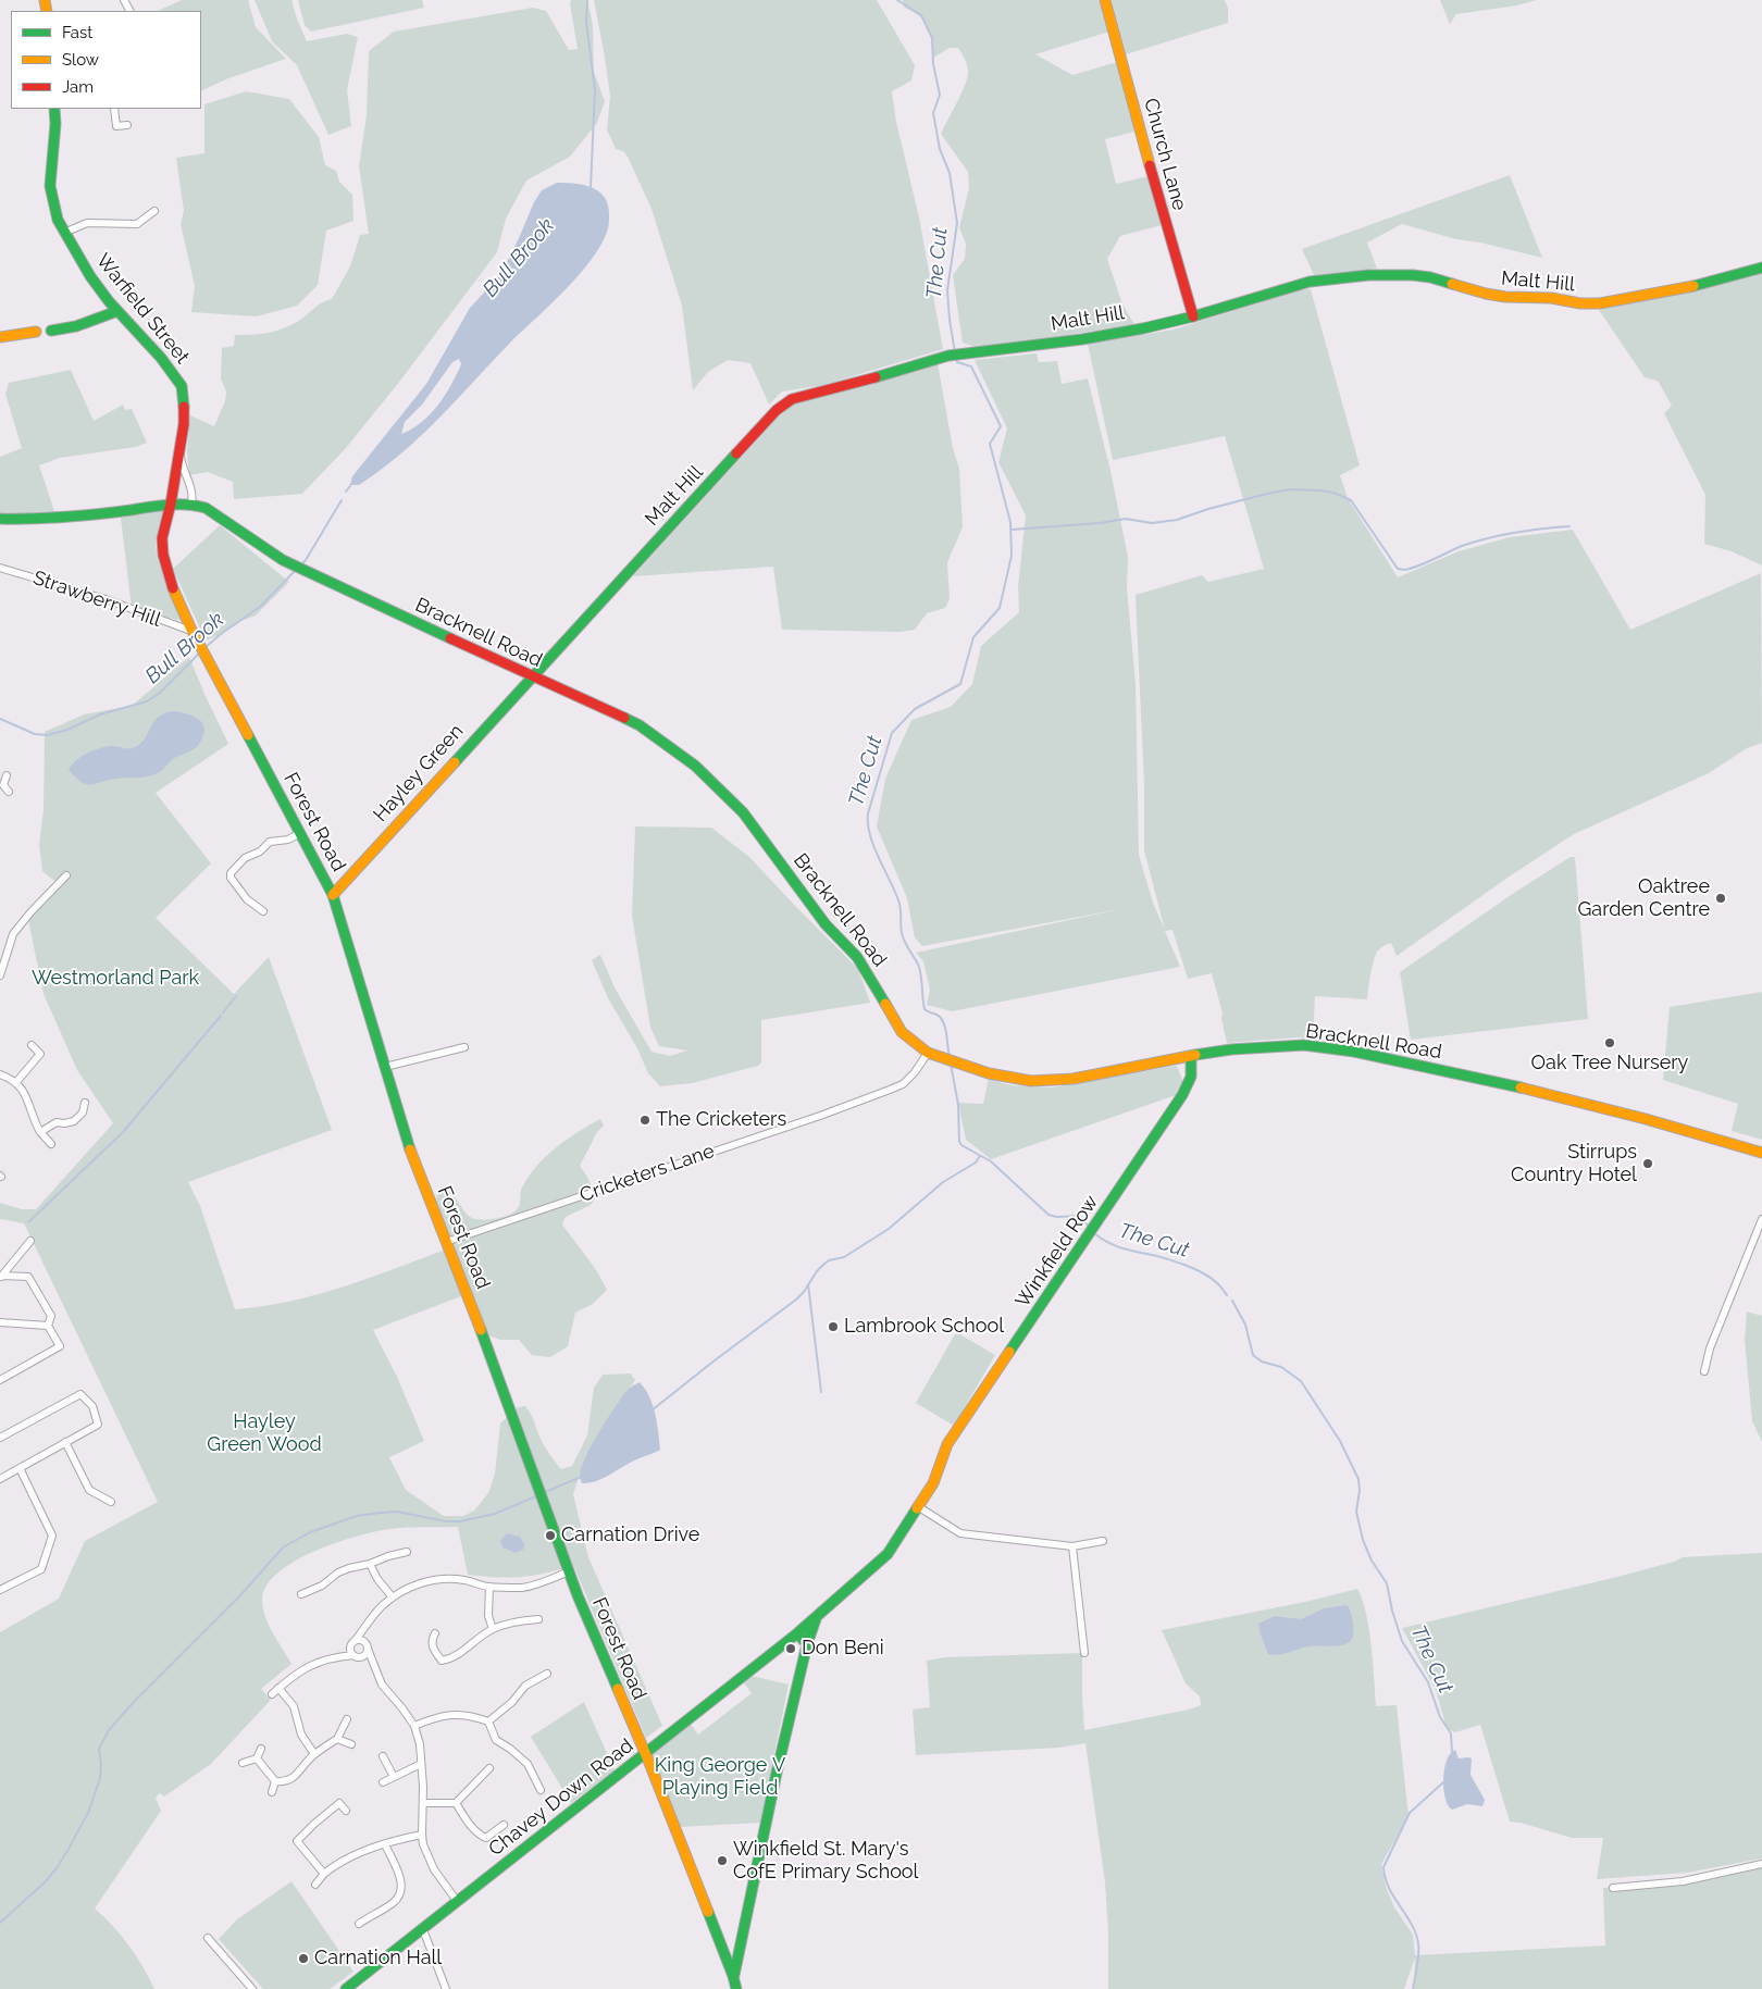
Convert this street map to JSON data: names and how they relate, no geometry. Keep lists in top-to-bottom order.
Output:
{
  "streets": {
    "main road": [
      "Church Lane",
      "Malt Hill",
      "Warfield Street",
      "Bracknell Road",
      "Hayley Green",
      "Forest Road",
      "Winkfield Row",
      "Chavey Down Road"
    ],
    "street": ["Strawberry Hill", "Cricketers Lane"]
  },
  "crossings": [
    ["Church Lane", "Malt Hill"],
    ["Malt Hill", "Bracknell Road"],
    ["Malt Hill", "Hayley Green"],
    ["Warfield Street", "Bracknell Road"],
    ["Warfield Street", "Forest Road"],
    ["Strawberry Hill", "Forest Road"],
    ["Bracknell Road", "Hayley Green"],
    ["Bracknell Road", "Forest Road"],
    ["Bracknell Road", "Cricketers Lane"],
    ["Bracknell Road", "Winkfield Row"],
    ["Hayley Green", "Forest Road"],
    ["Forest Road", "Cricketers Lane"],
    ["Forest Road", "Winkfield Row"],
    ["Forest Road", "Chavey Down Road"],
    ["Winkfield Row", "Chavey Down Road"]
  ],
  "water": ["Bull Brook", "The Cut"],
  "parks": ["Westmorland Park", "Hayley Green Wood", "King George V Playing Field"],
  "places": [
    "Oaktree Garden Centre",
    "Oak Tree Nursery",
    "The Cricketers",
    "Stirrups Country Hotel",
    "Lambrook School",
    "Carnation Drive",
    "Don Beni",
    "Winkfield St. Mary's CofE Primary School",
    "Carnation Hall"
  ],
  "legend": ["Fast", "Slow", "Jam"]
}
